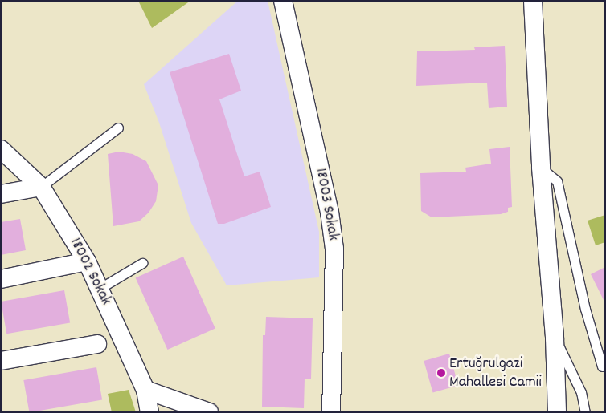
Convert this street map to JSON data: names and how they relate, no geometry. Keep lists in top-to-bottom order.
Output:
{
  "streets": {
    "street": ["18003 Sokak", "18002 Sokak"]
  },
  "places": ["Ertuğrulgazi Mahallesi Camii"]
}
